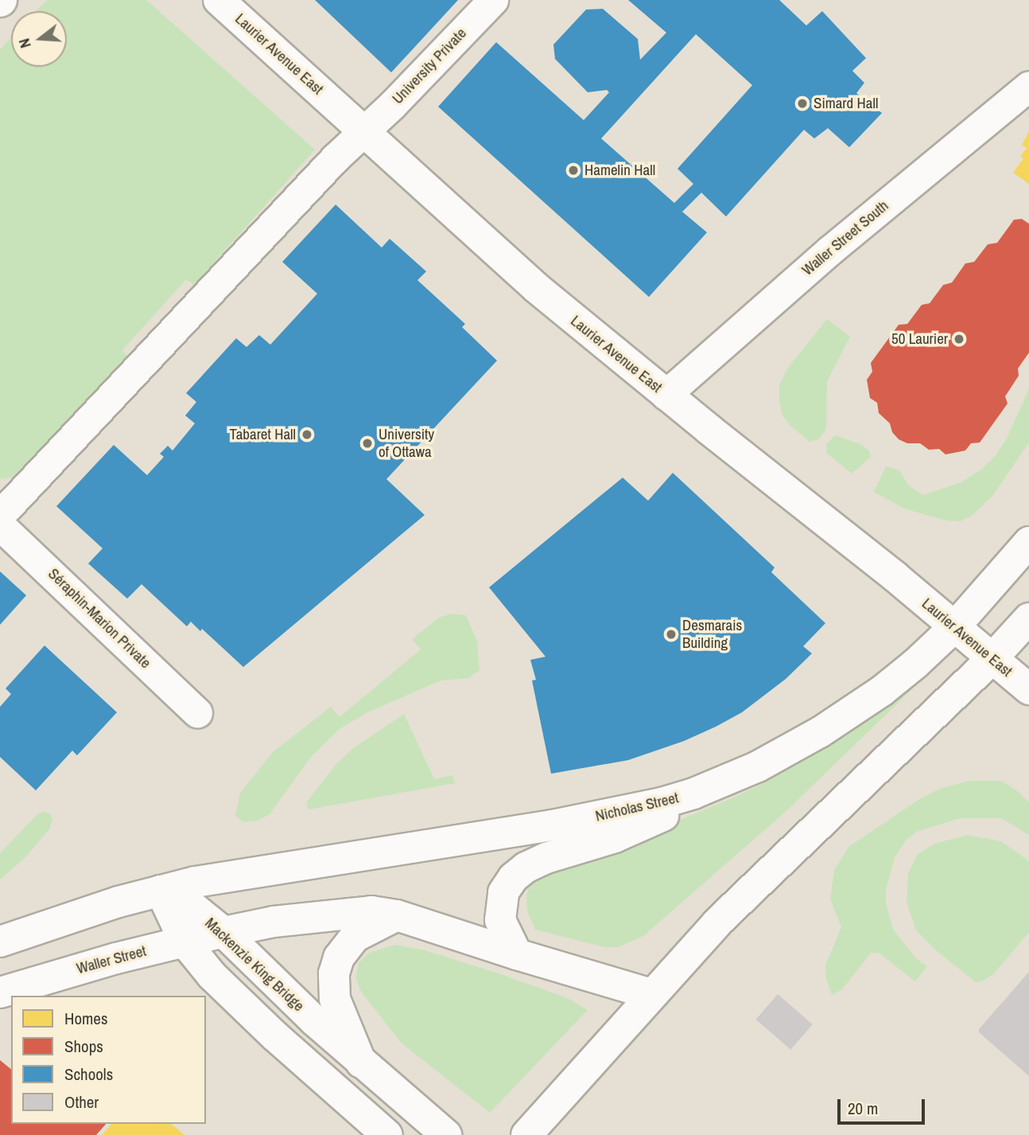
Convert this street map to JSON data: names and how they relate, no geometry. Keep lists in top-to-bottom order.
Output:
{
  "streets": {
    "main road": [
      "Laurier Avenue East",
      "Nicholas Street",
      "Waller Street",
      "Mackenzie King Bridge"
    ],
    "street": ["University Private", "Waller Street South", "Séraphin-Marion Private"]
  },
  "crossings": [
    ["Laurier Avenue East", "University Private"],
    ["Laurier Avenue East", "Waller Street South"],
    ["Laurier Avenue East", "Nicholas Street"],
    ["Nicholas Street", "Mackenzie King Bridge"],
    ["Waller Street", "Mackenzie King Bridge"]
  ],
  "places": [
    "Simard Hall",
    "Hamelin Hall",
    "50 Laurier",
    "Tabaret Hall",
    "University of Ottawa",
    "Desmarais Building"
  ],
  "legend": [
    "Homes",
    "Shops",
    "Schools",
    "Other"
  ],
  "scale_bar": "20 m",
  "north": "left"
}
